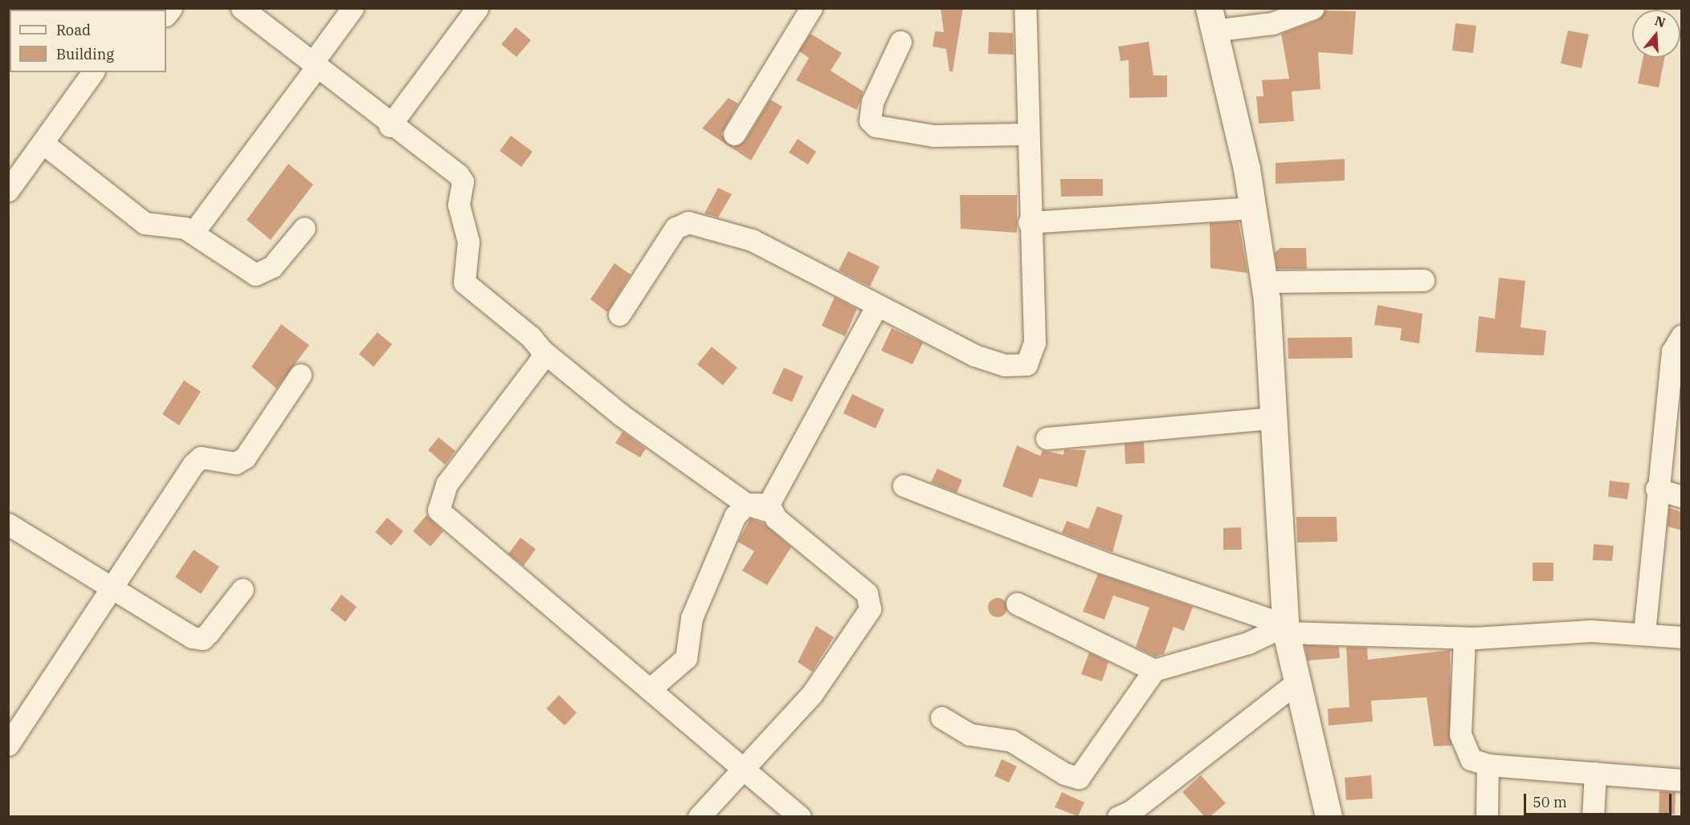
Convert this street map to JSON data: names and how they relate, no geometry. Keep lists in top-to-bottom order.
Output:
{
  "legend": ["Road", "Building"],
  "scale_bar": "50 m",
  "north": "top"
}
